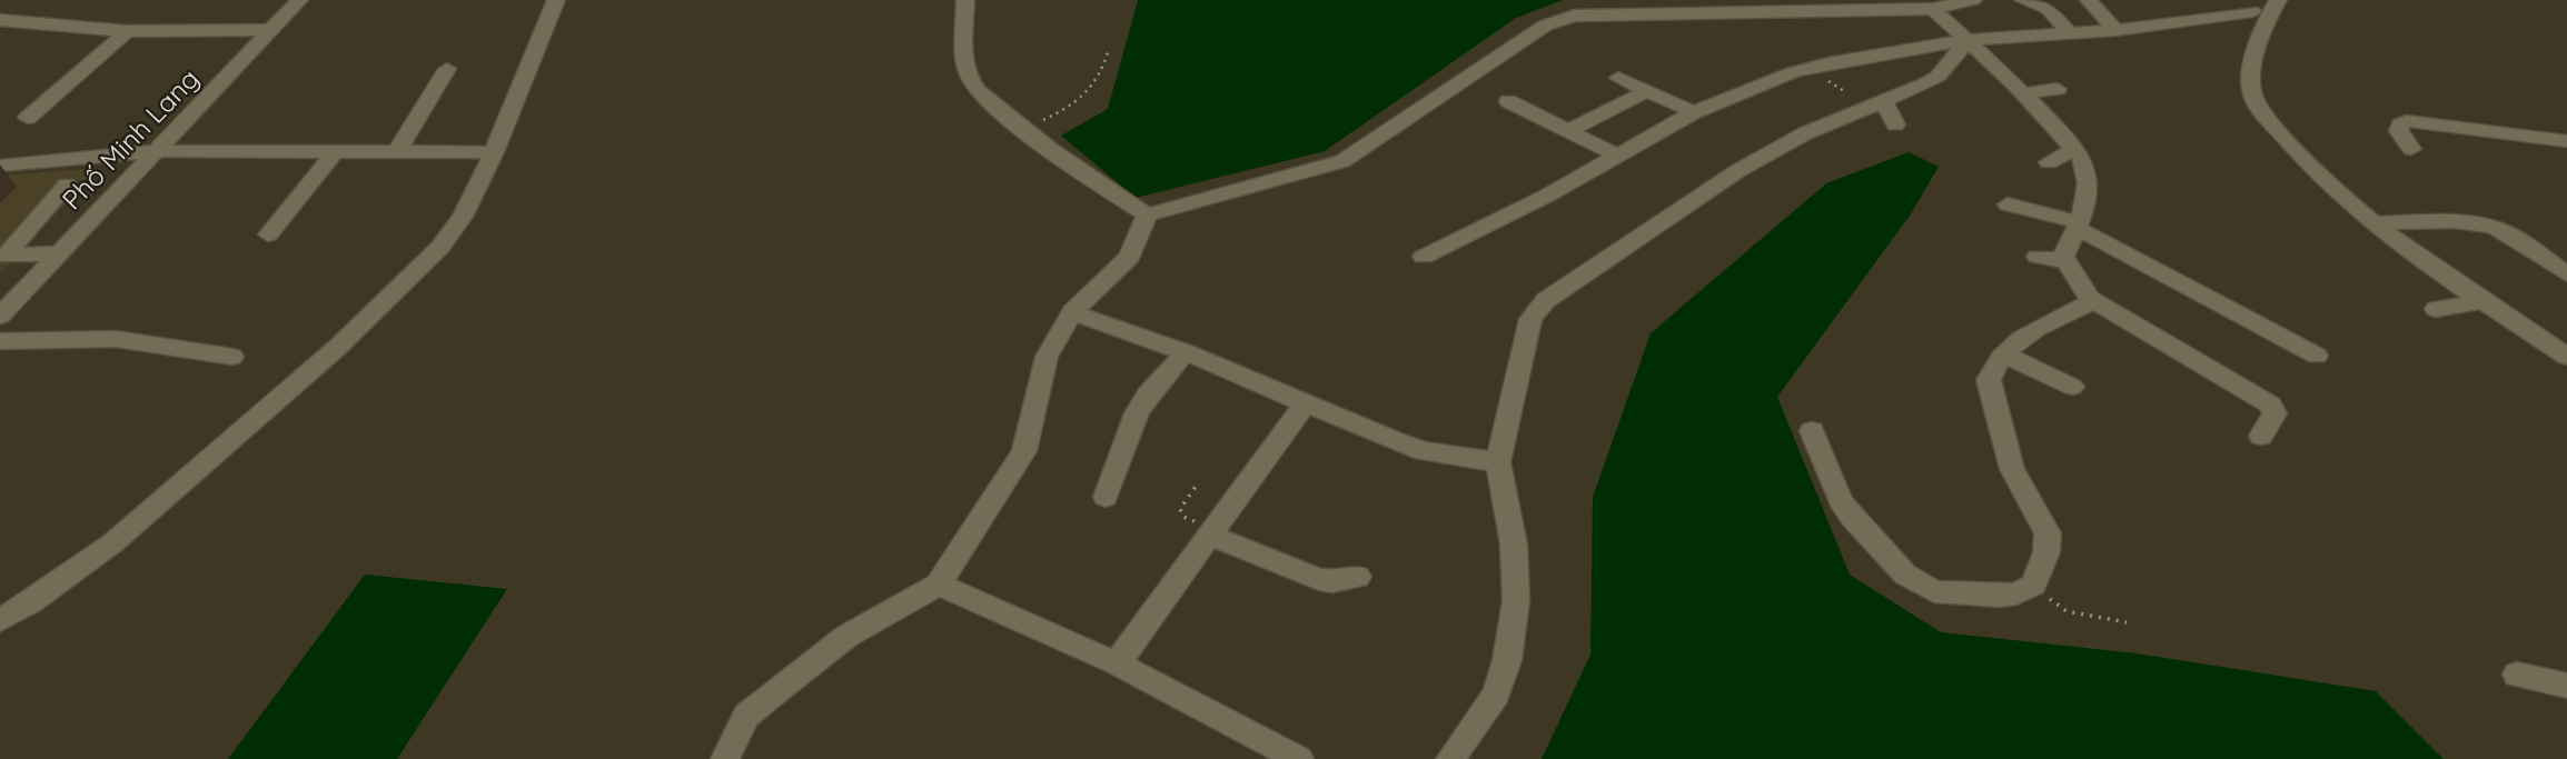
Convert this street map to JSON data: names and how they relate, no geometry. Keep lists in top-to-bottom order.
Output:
{
  "streets": {
    "street": ["Phố Minh Lang"]
  }
}
